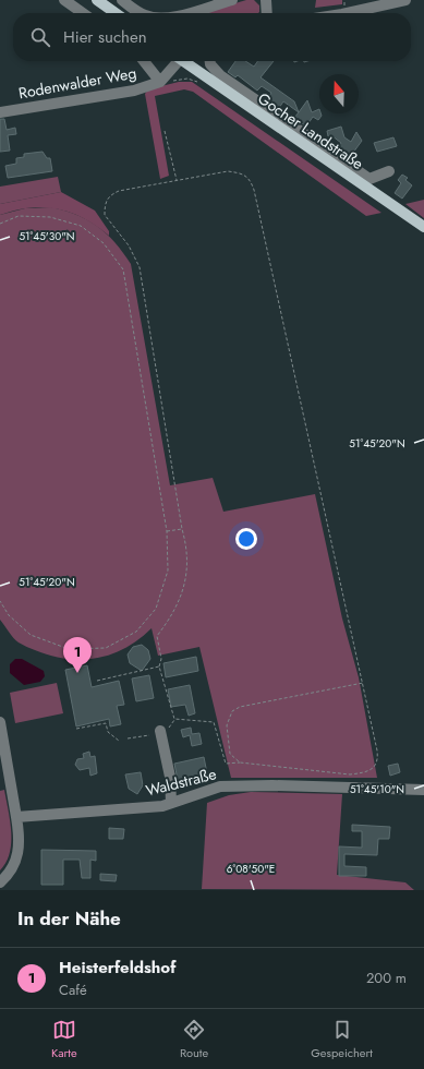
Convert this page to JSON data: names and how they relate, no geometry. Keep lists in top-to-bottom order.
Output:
{
  "streets": {
    "main road": ["Gocher Landstraße"],
    "street": ["Rodenwalder Weg", "Waldstraße"]
  },
  "crossings": [
    ["Rodenwalder Weg", "Gocher Landstraße"]
  ],
  "north": "top",
  "page": {
    "search": "Hier suchen",
    "pins": "1",
    "heading": "In der Nähe",
    "list": [
      {
        "mark": "1",
        "name": "Heisterfeldshof",
        "note": "Café",
        "value": "200 m"
      }
    ],
    "nav": ["Karte", "Route", "Gespeichert"]
  },
  "coordinates": [
    "51°45'30\"N",
    "51°45'20\"N",
    "51°45'10\"N",
    "6°08'50\"E"
  ]
}
